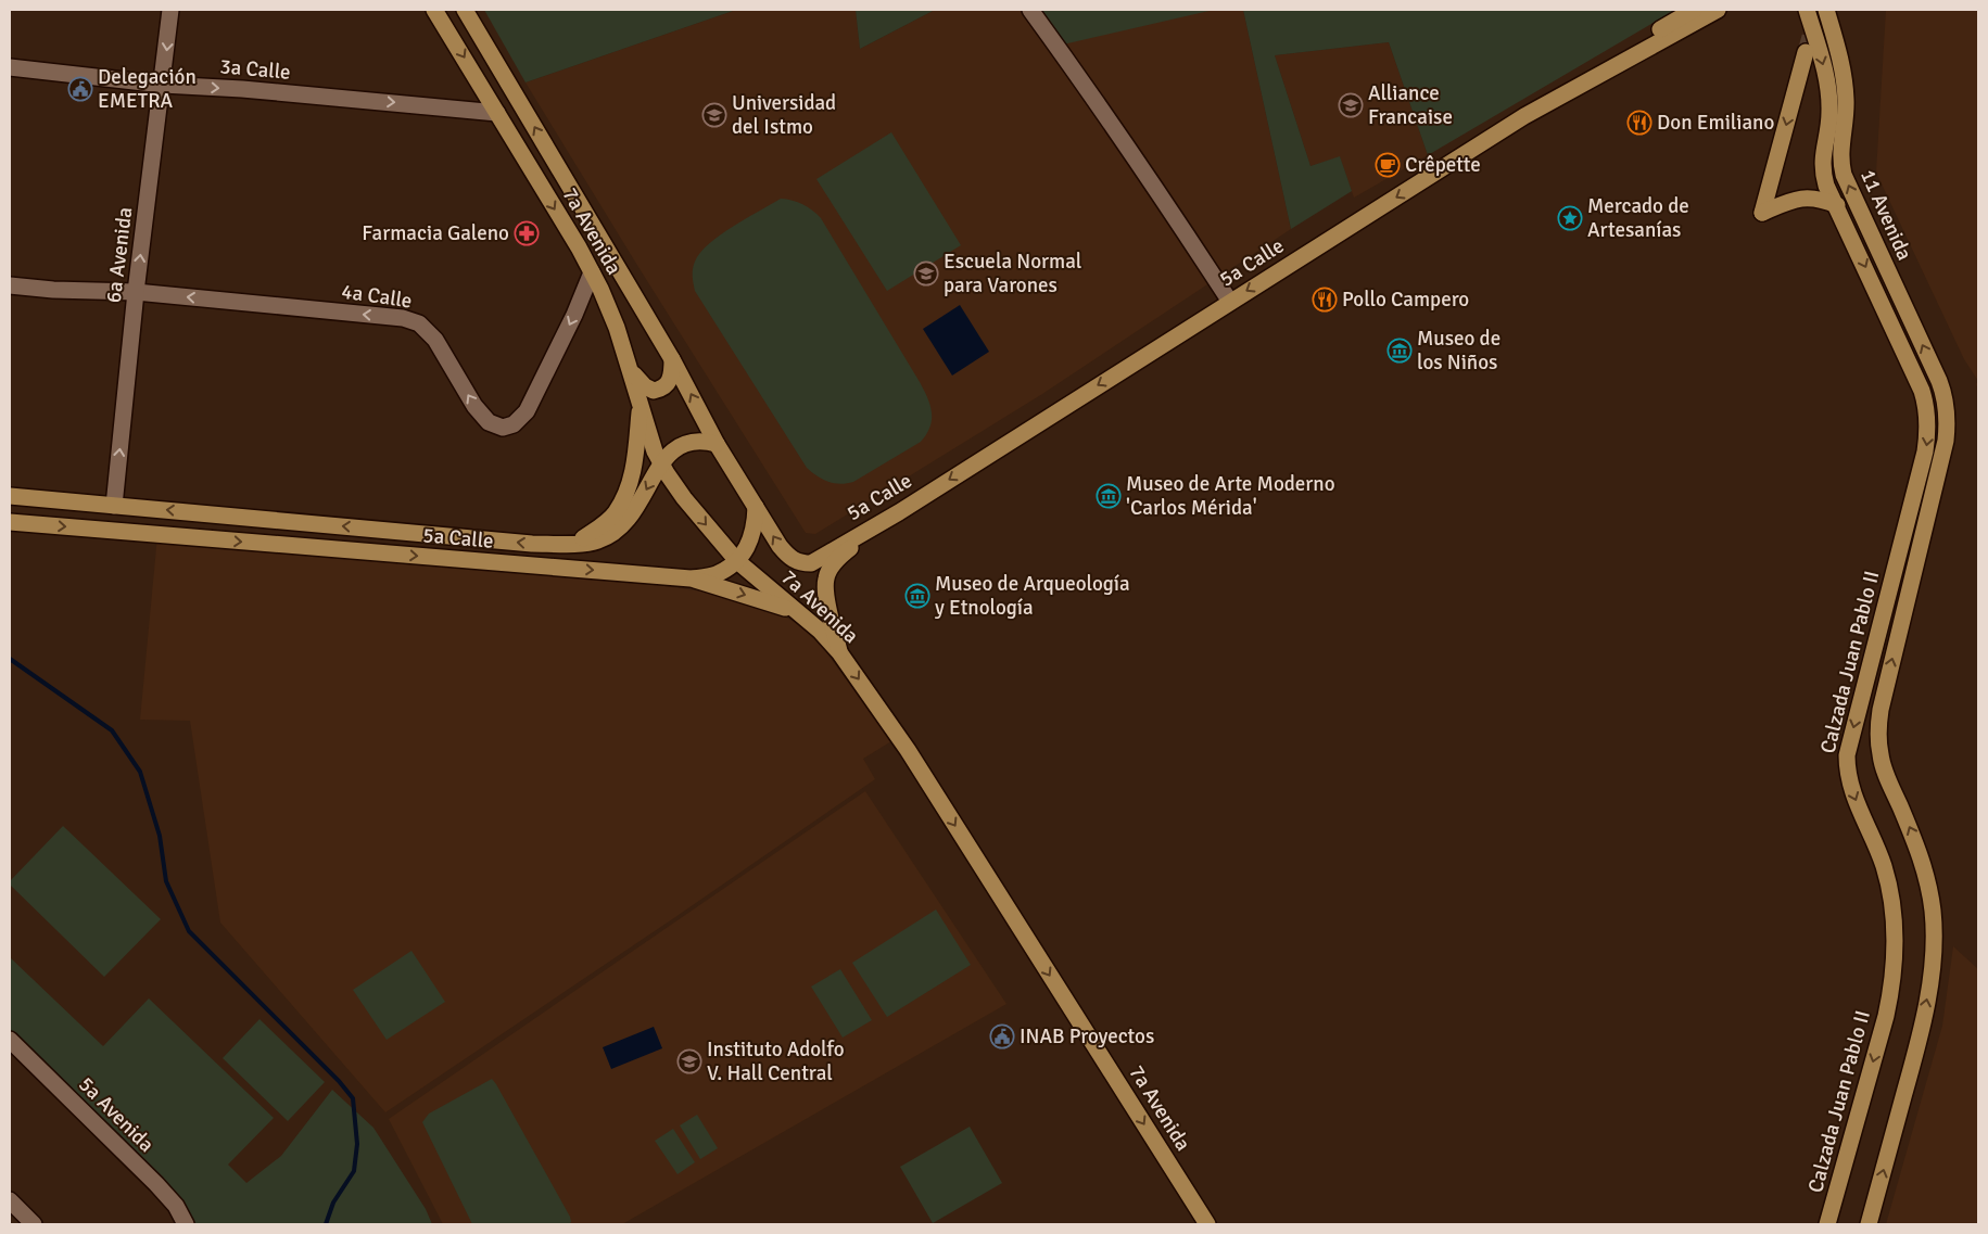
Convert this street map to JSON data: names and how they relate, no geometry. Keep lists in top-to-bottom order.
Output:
{
  "streets": {
    "main road": [
      "11 Avenida",
      "7a Avenida",
      "5a Calle",
      "Calzada Juan Pablo II"
    ],
    "street": [
      "3a Calle",
      "6a Avenida",
      "4a Calle",
      "5a Avenida"
    ]
  },
  "crossings": [
    ["3a Calle", "7a Avenida"],
    ["3a Calle", "6a Avenida"],
    ["11 Avenida", "Calzada Juan Pablo II"],
    ["7a Avenida", "5a Calle"],
    ["7a Avenida", "4a Calle"],
    ["6a Avenida", "5a Calle"],
    ["6a Avenida", "4a Calle"]
  ],
  "one_way": ["3a Calle"],
  "places": {
    "public building": ["Delegación EMETRA", "INAB Proyectos"],
    "school or university": [
      "Alliance Francaise",
      "Universidad del Istmo",
      "Escuela Normal para Varones",
      "Instituto Adolfo V. Hall Central"
    ],
    "restaurant": ["Don Emiliano", "Pollo Campero"],
    "cafe": ["Crêpette"],
    "place": ["Mercado de Artesanías"],
    "pharmacy": ["Farmacia Galeno"],
    "museum": ["Museo de los Niños", "Museo de Arte Moderno 'Carlos Mérida'", "Museo de Arqueología y Etnología"]
  }
}
